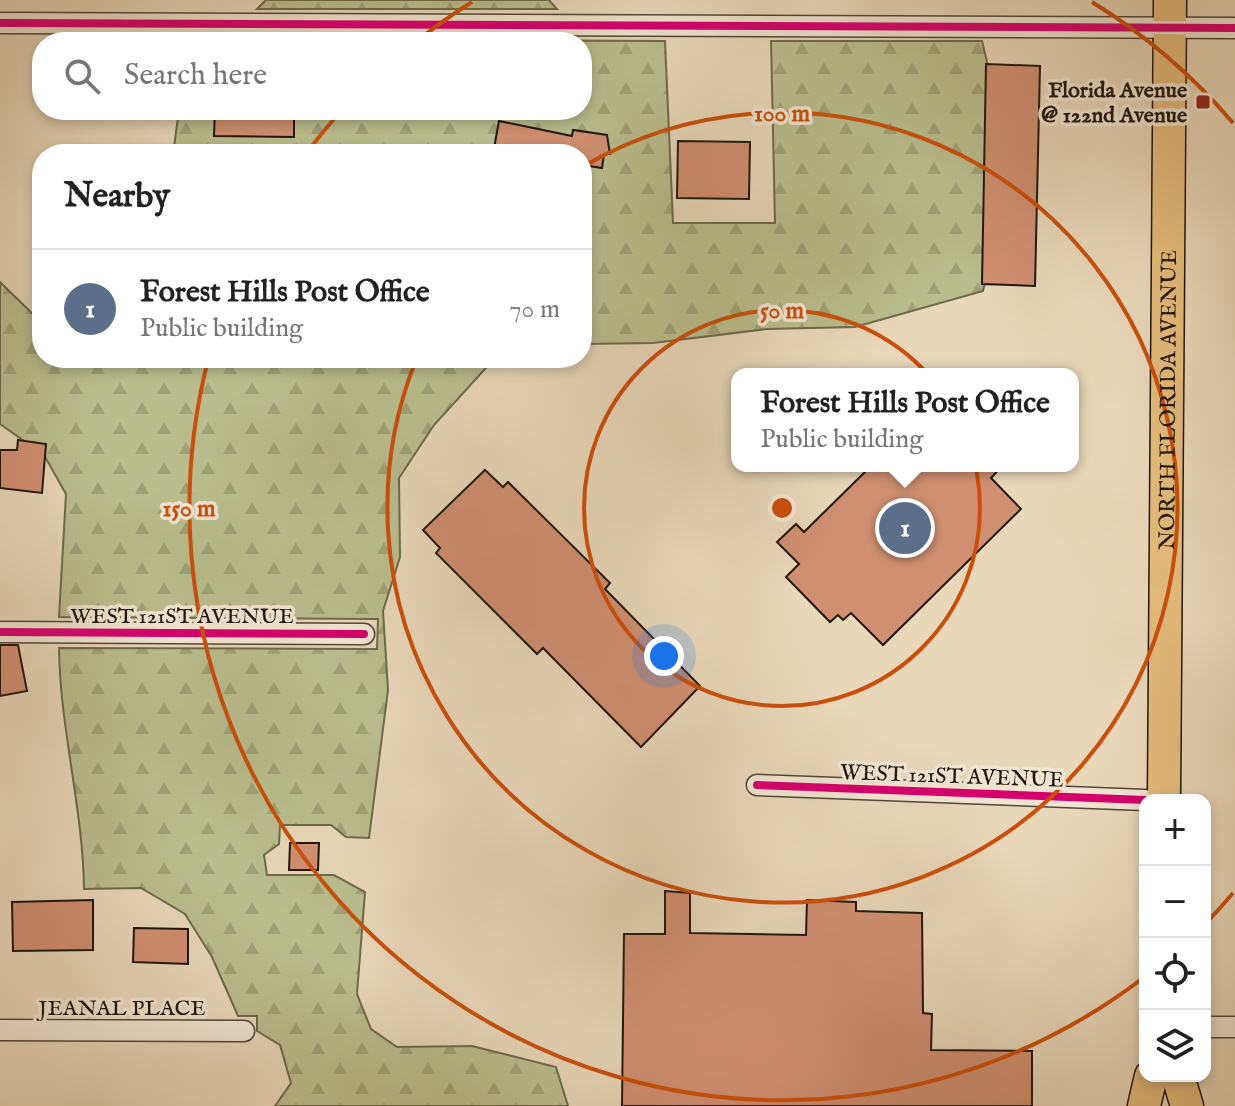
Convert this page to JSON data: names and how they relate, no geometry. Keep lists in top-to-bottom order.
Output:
{
  "streets": {
    "main road": ["NORTH FLORIDA AVENUE"],
    "street": ["WEST 121ST AVENUE", "JEANAL PLACE"]
  },
  "places": {
    "transit": ["Florida Avenue @ 122nd Avenue"]
  },
  "page": {
    "search": "Search here",
    "heading": "Nearby",
    "list": [
      {
        "mark": "1",
        "name": "Forest Hills Post Office",
        "note": "Public building",
        "value": "70 m"
      }
    ],
    "popup": ["Forest Hills Post Office", "Public building"],
    "pins": "1",
    "map_buttons": ["+", "−"]
  },
  "rings": ["100 m", "50 m", "150 m"]
}
